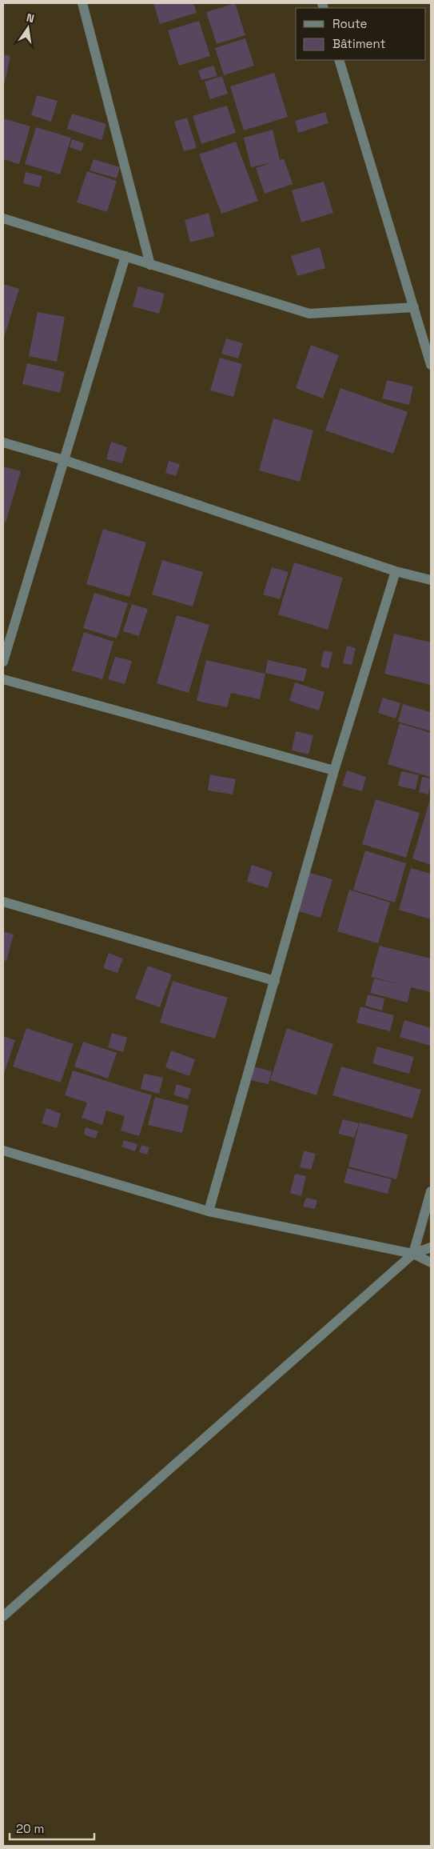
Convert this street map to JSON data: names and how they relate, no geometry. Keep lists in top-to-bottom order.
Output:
{
  "legend": ["Route", "Bâtiment"],
  "scale_bar": "20 m",
  "north": "top"
}
